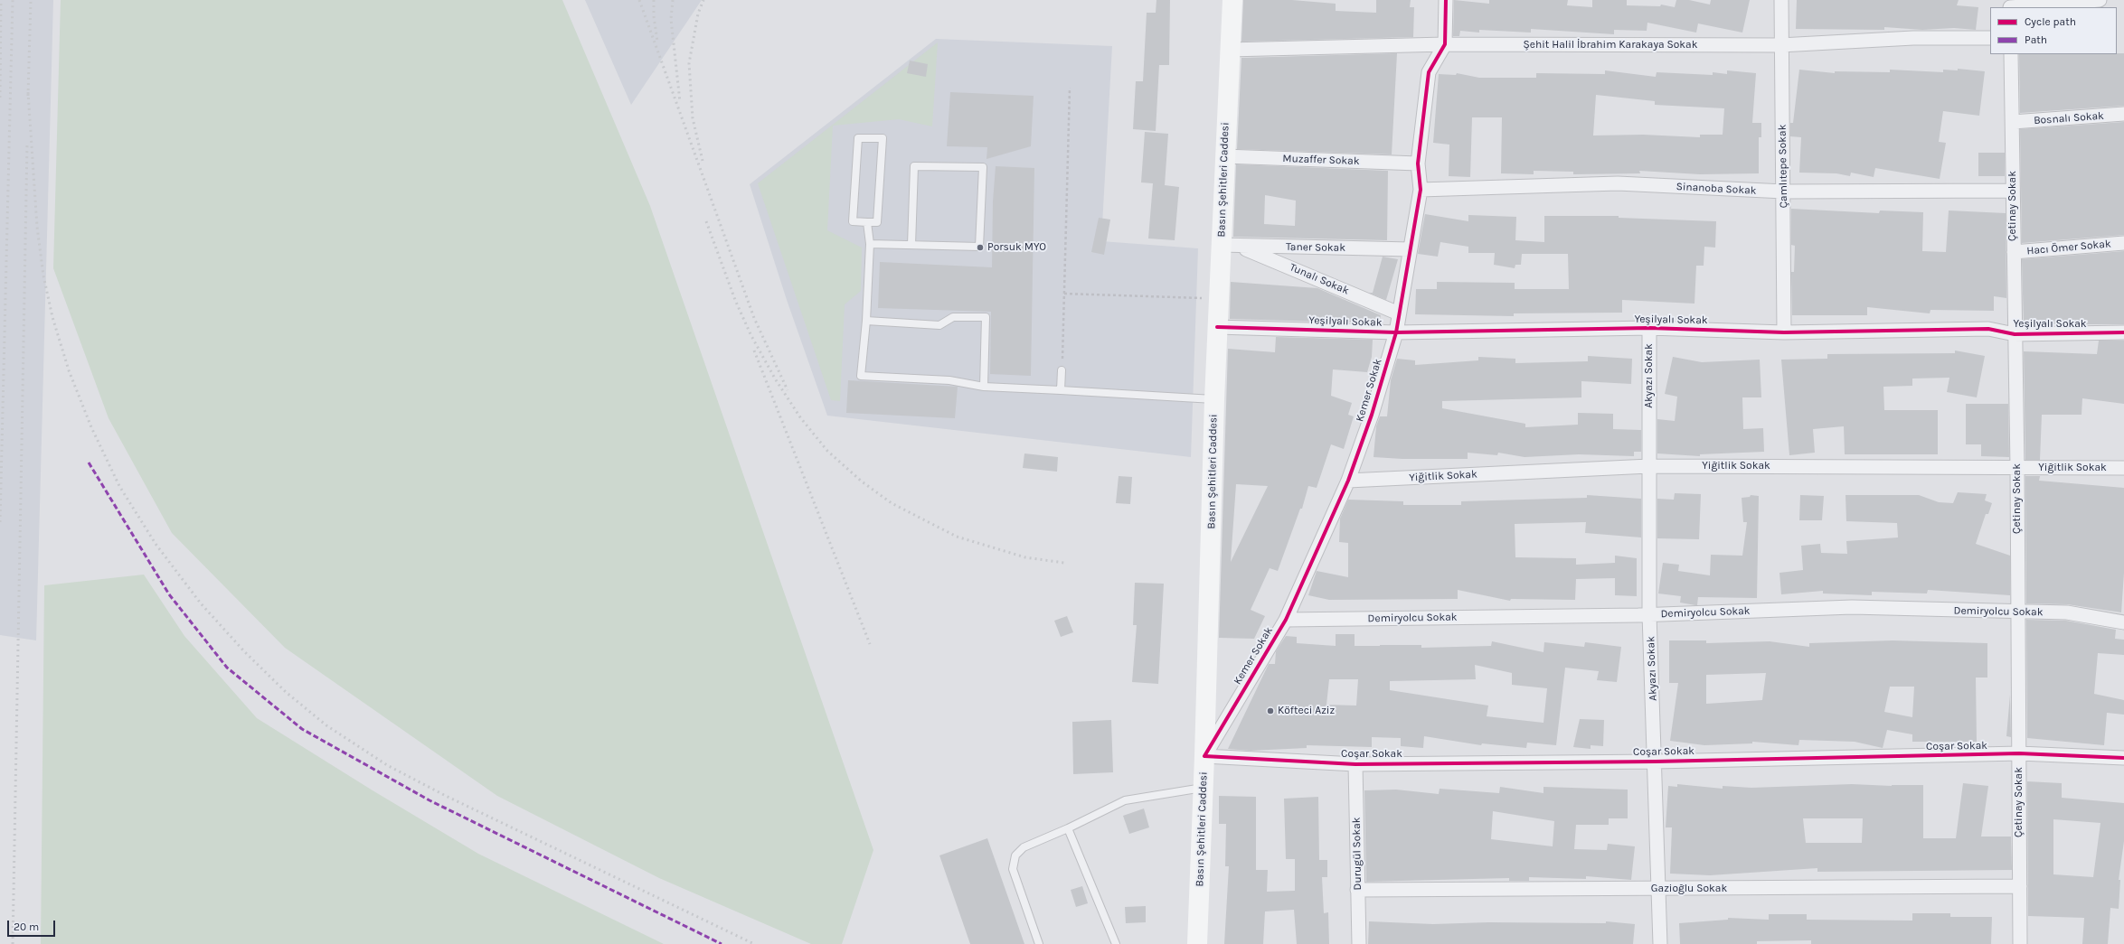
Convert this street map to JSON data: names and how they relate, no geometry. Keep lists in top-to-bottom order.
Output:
{
  "streets": {
    "main road": ["Basın Şehitleri Caddesi"],
    "street": [
      "Şehit Halil İbrahim Karakaya Sokak",
      "Bosnalı Sokak",
      "Muzaffer Sokak",
      "Çamlıtepe Sokak",
      "Sinanoba Sokak",
      "Çetinay Sokak",
      "Taner Sokak",
      "Hacı Ömer Sokak",
      "Tunalı Sokak",
      "Yeşilyalı Sokak",
      "Akyazı Sokak",
      "Kemer Sokak",
      "Yiğitlik Sokak",
      "Demiryolcu Sokak",
      "Coşar Sokak",
      "Durugül Sokak",
      "Gazioğlu Sokak"
    ]
  },
  "crossings": [
    ["Şehit Halil İbrahim Karakaya Sokak", "Çamlıtepe Sokak"],
    ["Şehit Halil İbrahim Karakaya Sokak", "Basın Şehitleri Caddesi"],
    ["Şehit Halil İbrahim Karakaya Sokak", "Kemer Sokak"],
    ["Bosnalı Sokak", "Çetinay Sokak"],
    ["Muzaffer Sokak", "Basın Şehitleri Caddesi"],
    ["Muzaffer Sokak", "Kemer Sokak"],
    ["Çamlıtepe Sokak", "Sinanoba Sokak"],
    ["Çamlıtepe Sokak", "Yeşilyalı Sokak"],
    ["Basın Şehitleri Caddesi", "Taner Sokak"],
    ["Basın Şehitleri Caddesi", "Tunalı Sokak"],
    ["Basın Şehitleri Caddesi", "Yeşilyalı Sokak"],
    ["Basın Şehitleri Caddesi", "Kemer Sokak"],
    ["Basın Şehitleri Caddesi", "Coşar Sokak"],
    ["Sinanoba Sokak", "Çetinay Sokak"],
    ["Sinanoba Sokak", "Kemer Sokak"],
    ["Çetinay Sokak", "Hacı Ömer Sokak"],
    ["Çetinay Sokak", "Yeşilyalı Sokak"],
    ["Çetinay Sokak", "Yiğitlik Sokak"],
    ["Çetinay Sokak", "Demiryolcu Sokak"],
    ["Çetinay Sokak", "Coşar Sokak"],
    ["Çetinay Sokak", "Gazioğlu Sokak"],
    ["Taner Sokak", "Tunalı Sokak"],
    ["Taner Sokak", "Kemer Sokak"],
    ["Tunalı Sokak", "Kemer Sokak"],
    ["Yeşilyalı Sokak", "Akyazı Sokak"],
    ["Yeşilyalı Sokak", "Kemer Sokak"],
    ["Akyazı Sokak", "Yiğitlik Sokak"],
    ["Akyazı Sokak", "Demiryolcu Sokak"],
    ["Akyazı Sokak", "Coşar Sokak"],
    ["Akyazı Sokak", "Gazioğlu Sokak"],
    ["Kemer Sokak", "Yiğitlik Sokak"],
    ["Kemer Sokak", "Demiryolcu Sokak"],
    ["Kemer Sokak", "Coşar Sokak"],
    ["Coşar Sokak", "Durugül Sokak"],
    ["Durugül Sokak", "Gazioğlu Sokak"]
  ],
  "places": ["Porsuk MYO", "Köfteci Aziz"],
  "legend": ["Cycle path", "Path"],
  "scale_bar": "20 m"
}
